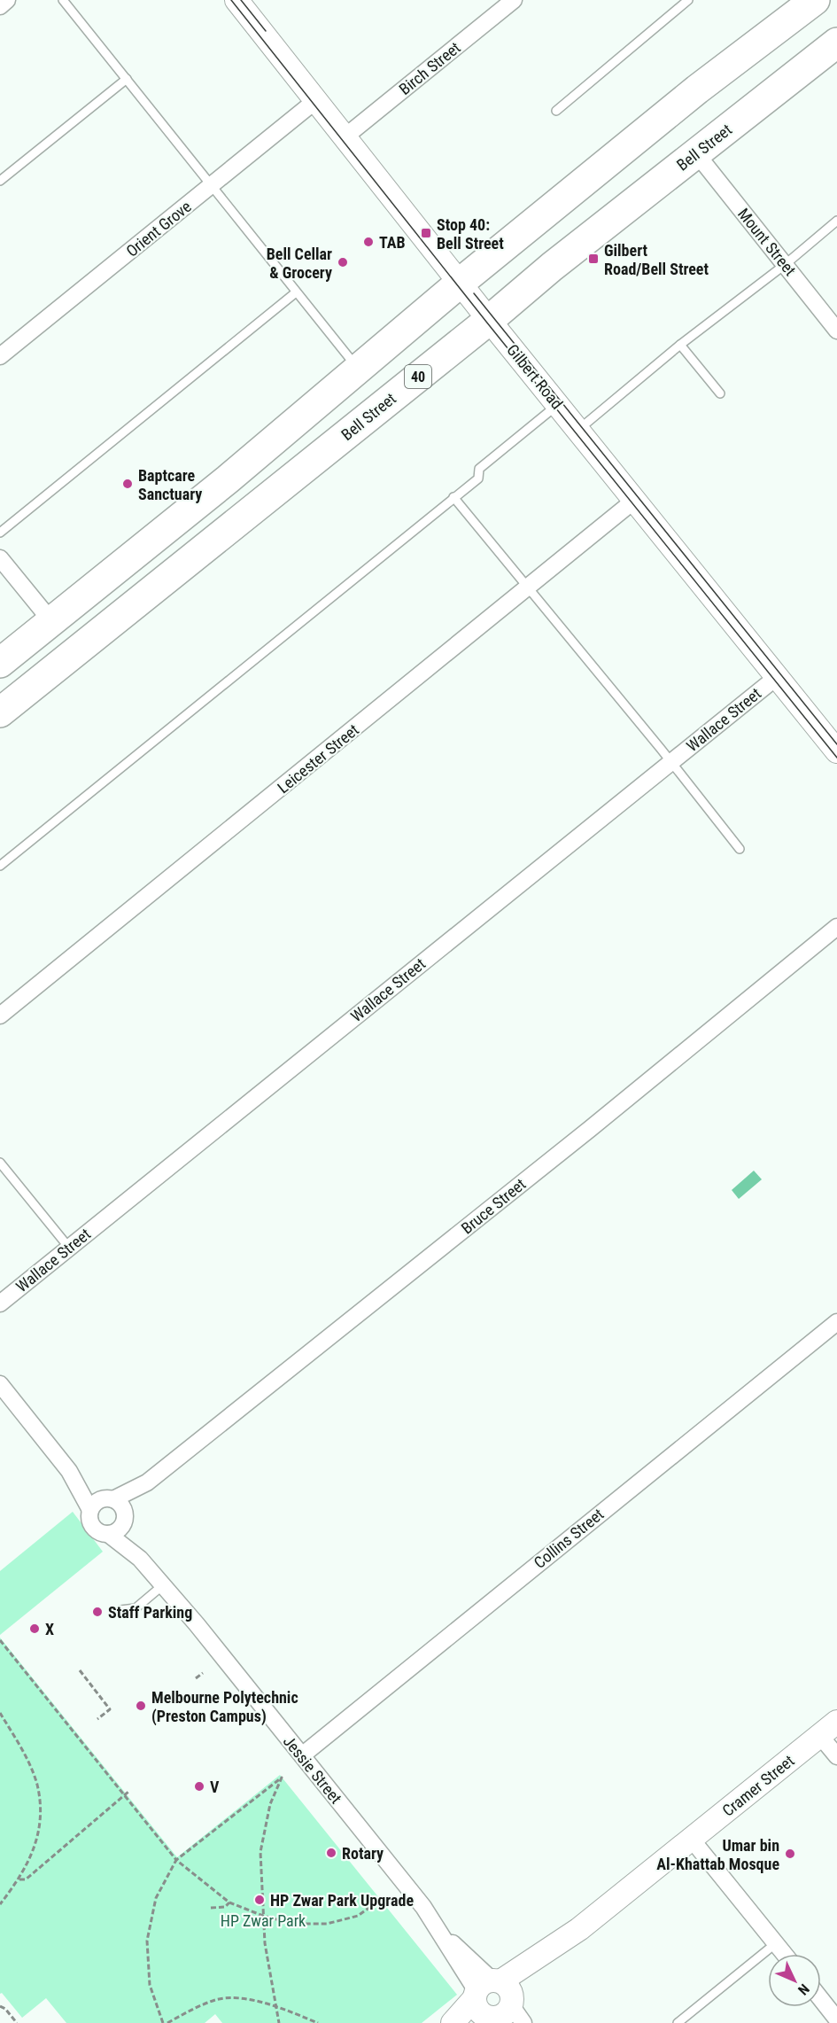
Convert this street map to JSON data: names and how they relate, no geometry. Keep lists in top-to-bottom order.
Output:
{
  "streets": {
    "highway": ["Bell Street", "40"],
    "street": [
      "Birch Street",
      "Orient Grove",
      "Mount Street",
      "Gilbert Road",
      "Wallace Street",
      "Leicester Street",
      "Bruce Street",
      "Collins Street",
      "Jessie Street",
      "Cramer Street"
    ]
  },
  "crossings": [
    ["Birch Street", "Gilbert Road"],
    ["Bell Street", "Mount Street"],
    ["Bell Street", "Gilbert Road"],
    ["Orient Grove", "Gilbert Road"],
    ["Gilbert Road", "Wallace Street"],
    ["Gilbert Road", "Leicester Street"],
    ["Bruce Street", "Jessie Street"],
    ["Collins Street", "Jessie Street"],
    ["Jessie Street", "Cramer Street"]
  ],
  "parks": ["HP Zwar Park"],
  "places": {
    "transit": ["Stop 40: Bell Street", "Gilbert Road/Bell Street"],
    "other": [
      "TAB",
      "Bell Cellar & Grocery",
      "Baptcare Sanctuary",
      "Staff Parking",
      "X",
      "Melbourne Polytechnic (Preston Campus)",
      "V",
      "Rotary",
      "Umar bin Al-Khattab Mosque",
      "HP Zwar Park Upgrade"
    ]
  },
  "north": "bottom right"
}
